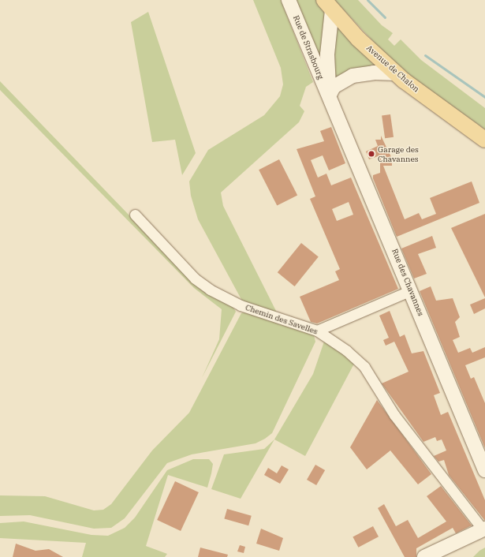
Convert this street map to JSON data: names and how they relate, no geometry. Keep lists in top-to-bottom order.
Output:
{
  "streets": {
    "main road": ["Rue de Strasbourg", "Avenue de Chalon", "Rue des Chavannes"],
    "street": ["Chemin des Savelles"]
  },
  "crossings": [
    ["Rue de Strasbourg", "Rue des Chavannes"]
  ],
  "places": ["Garage des Chavannes"]
}
